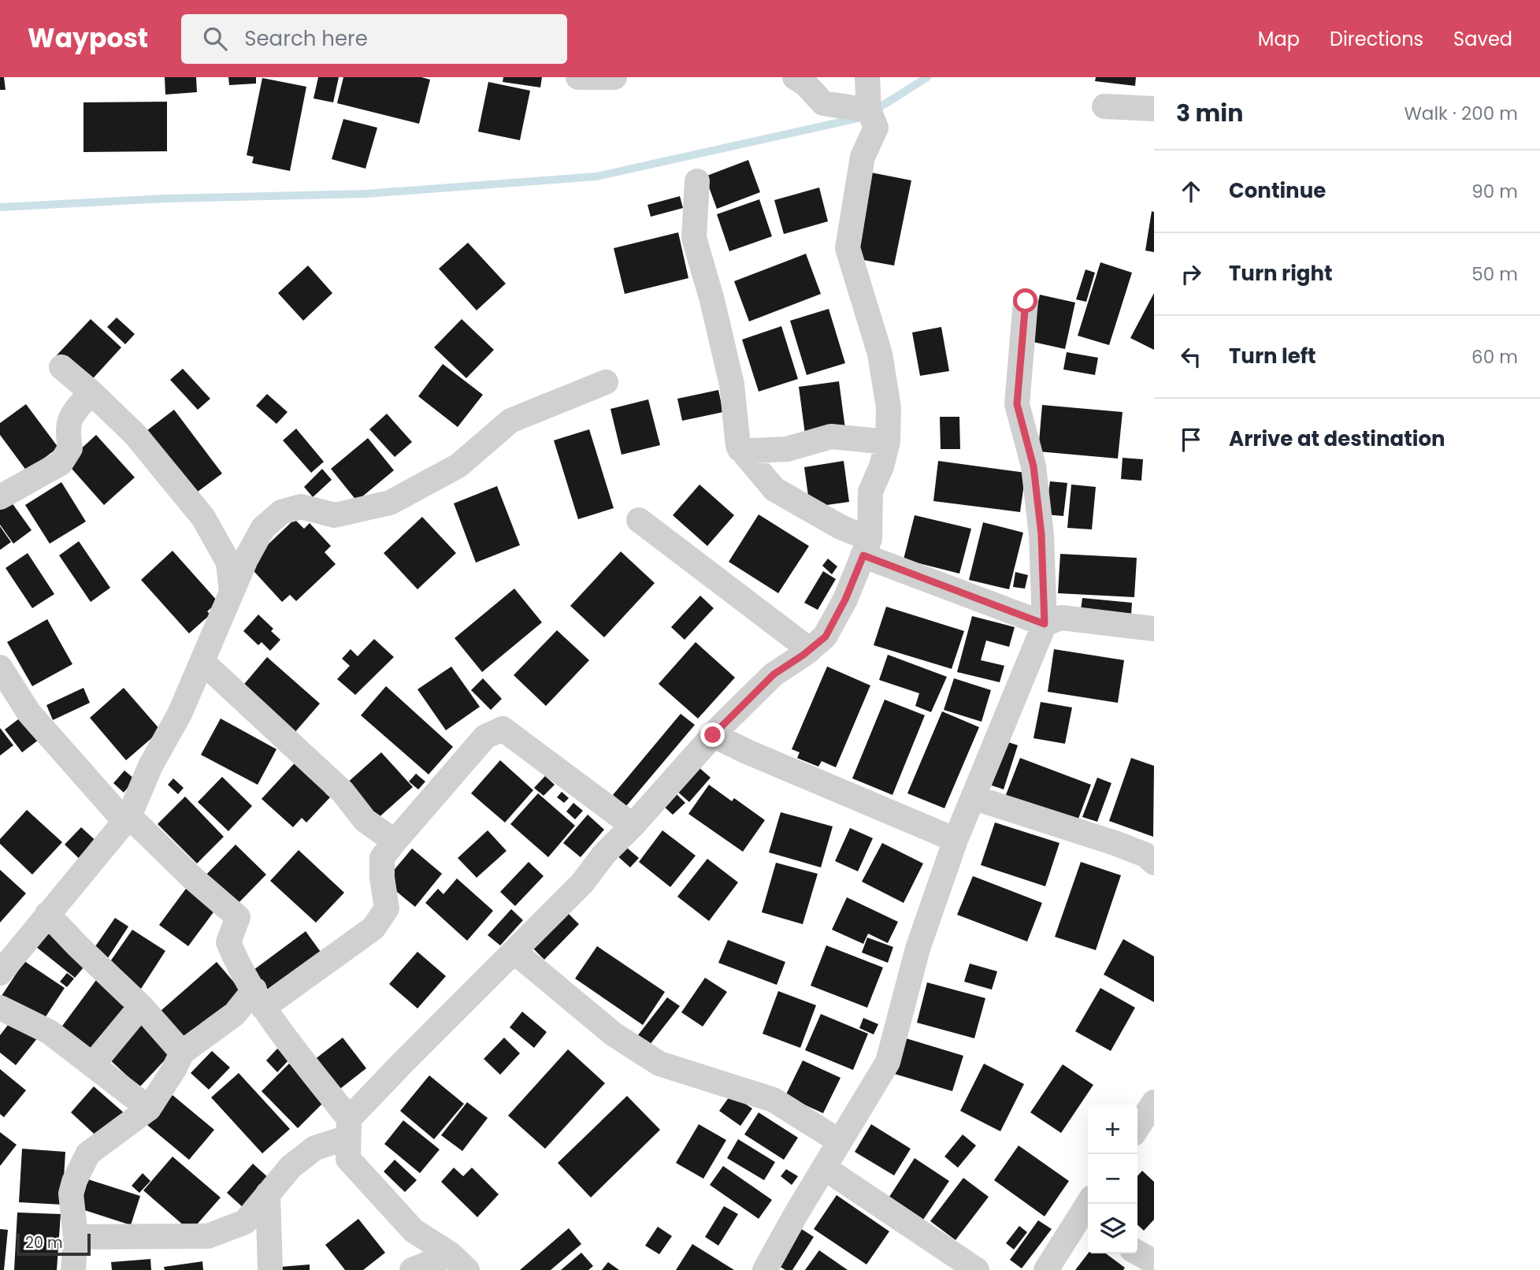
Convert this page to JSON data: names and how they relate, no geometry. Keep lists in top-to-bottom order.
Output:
{
  "scale_bar": "20 m",
  "page": {
    "header": "Waypost",
    "search": "Search here",
    "nav": ["Map", "Directions", "Saved"],
    "heading": ["3 min", "Walk · 200 m"],
    "list": [
      ["Continue", "90 m"],
      ["Turn right", "50 m"],
      ["Turn left", "60 m"],
      "Arrive at destination"
    ],
    "map_buttons": ["+", "−"],
    "scale": "20 m"
  }
}
